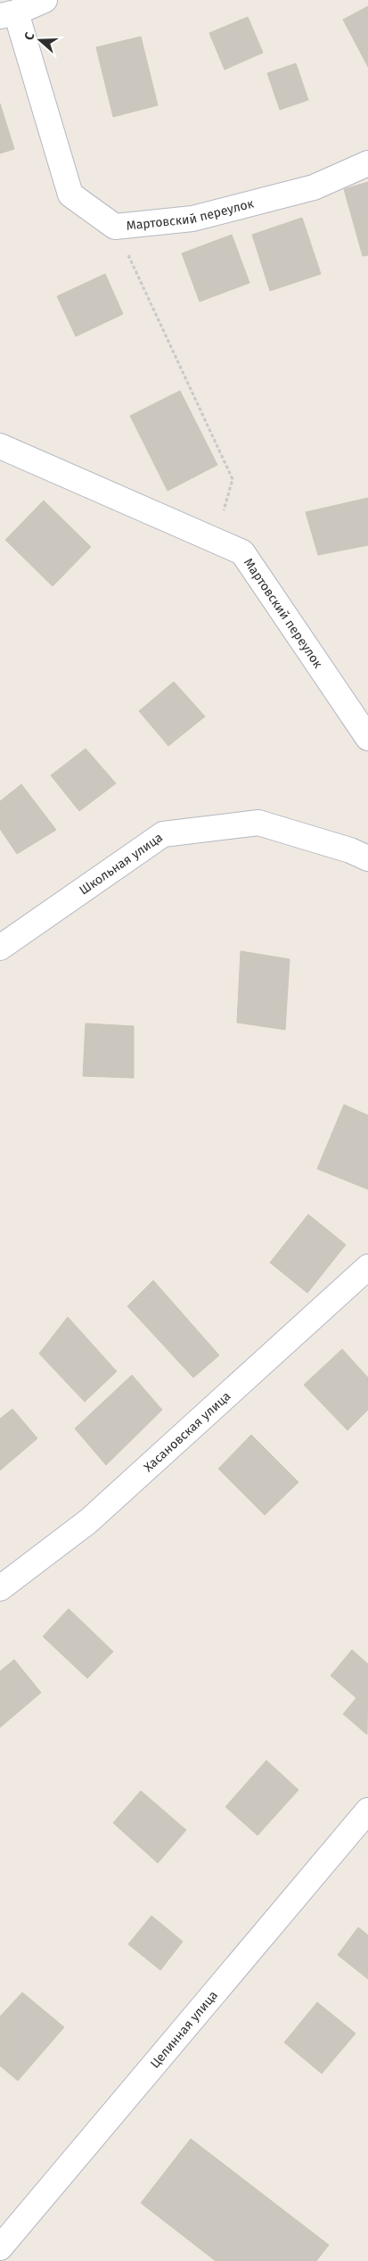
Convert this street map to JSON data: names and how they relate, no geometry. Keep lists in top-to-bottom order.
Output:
{
  "streets": {
    "street": [
      "Мартовский переулок",
      "Школьная улица",
      "Хасановская улица",
      "Целинная улица"
    ]
  },
  "north": "left"
}
